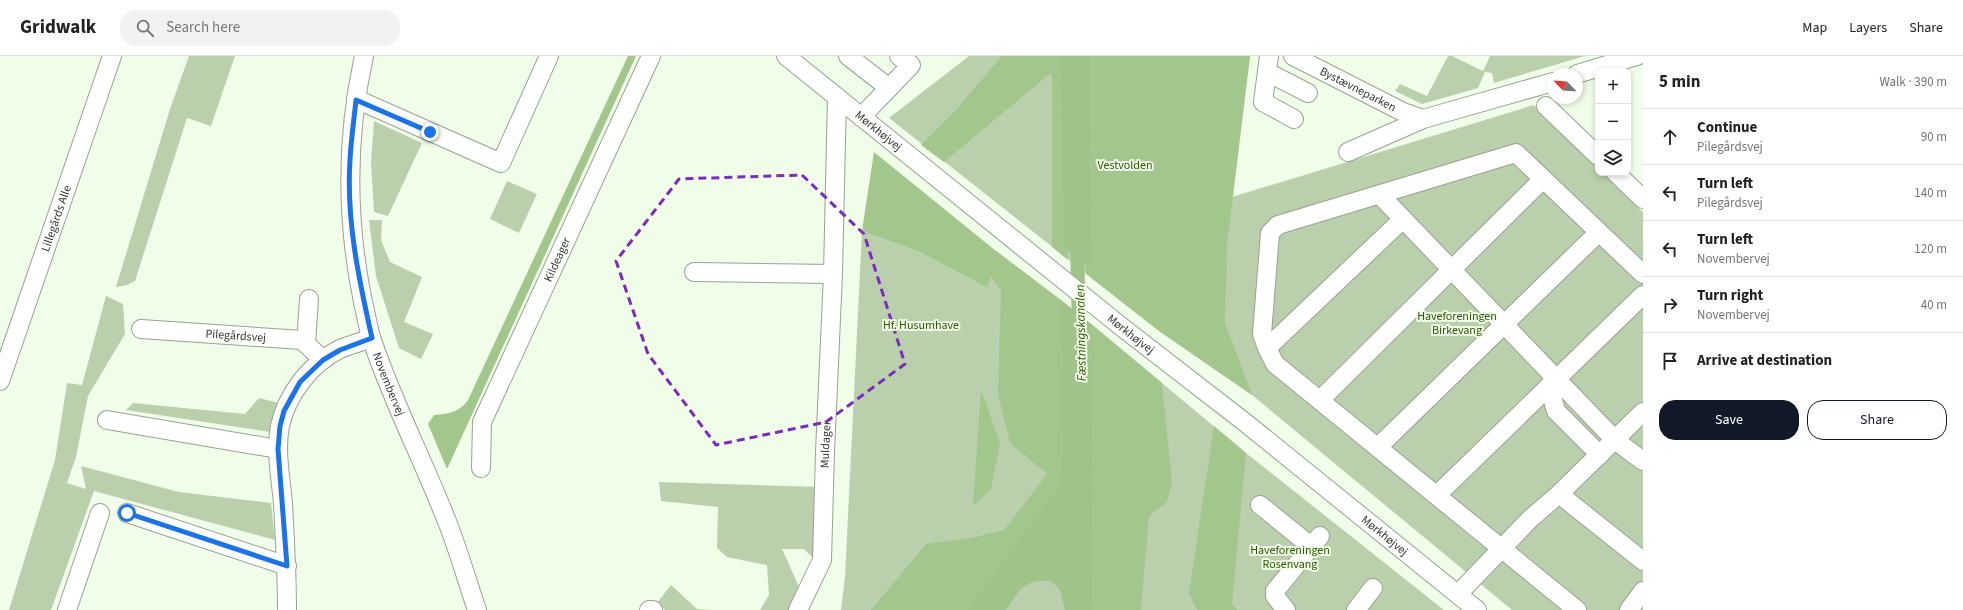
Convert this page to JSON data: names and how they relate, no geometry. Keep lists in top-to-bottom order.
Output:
{
  "streets": {
    "street": [
      "Bystævneparken",
      "Mørkhøjvej",
      "Lillegårds Alle",
      "Kildeager",
      "Pilegårdsvej",
      "Novembervej",
      "Muldager"
    ]
  },
  "crossings": [
    ["Mørkhøjvej", "Muldager"]
  ],
  "water": ["Fæstningskanalen"],
  "parks": [
    "Vestvolden",
    "Haveforeningen Birkevang",
    "Hf. Husumhave",
    "Haveforeningen Rosenvang"
  ],
  "north": "top left",
  "page": {
    "header": "Gridwalk",
    "search": "Search here",
    "nav": ["Map", "Layers", "Share"],
    "heading": ["5 min", "Walk · 390 m"],
    "map_buttons": ["+", "−"],
    "list": [
      ["Continue", "Pilegårdsvej", "90 m"],
      ["Turn left", "Pilegårdsvej", "140 m"],
      ["Turn left", "Novembervej", "120 m"],
      ["Turn right", "Novembervej", "40 m"],
      "Arrive at destination"
    ],
    "buttons": ["Save", "Share"]
  }
}
